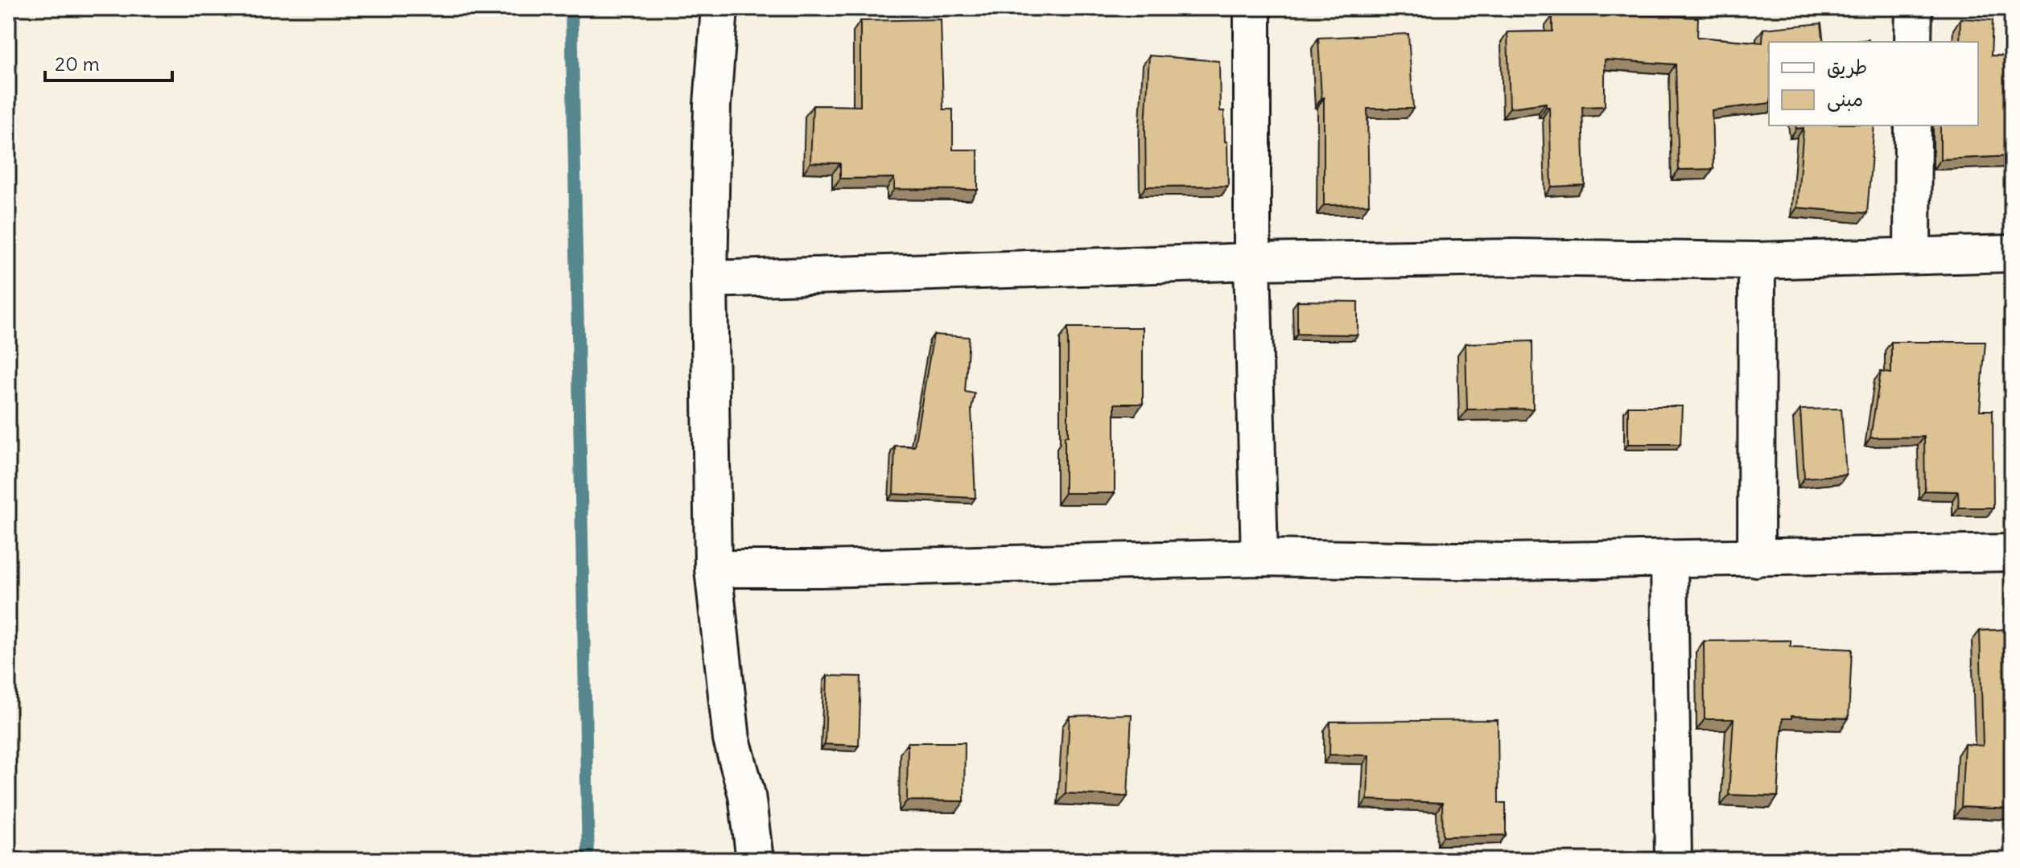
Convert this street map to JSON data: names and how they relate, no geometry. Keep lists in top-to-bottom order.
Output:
{
  "legend": ["طريق", "مبنى"],
  "scale_bar": "20 m"
}
